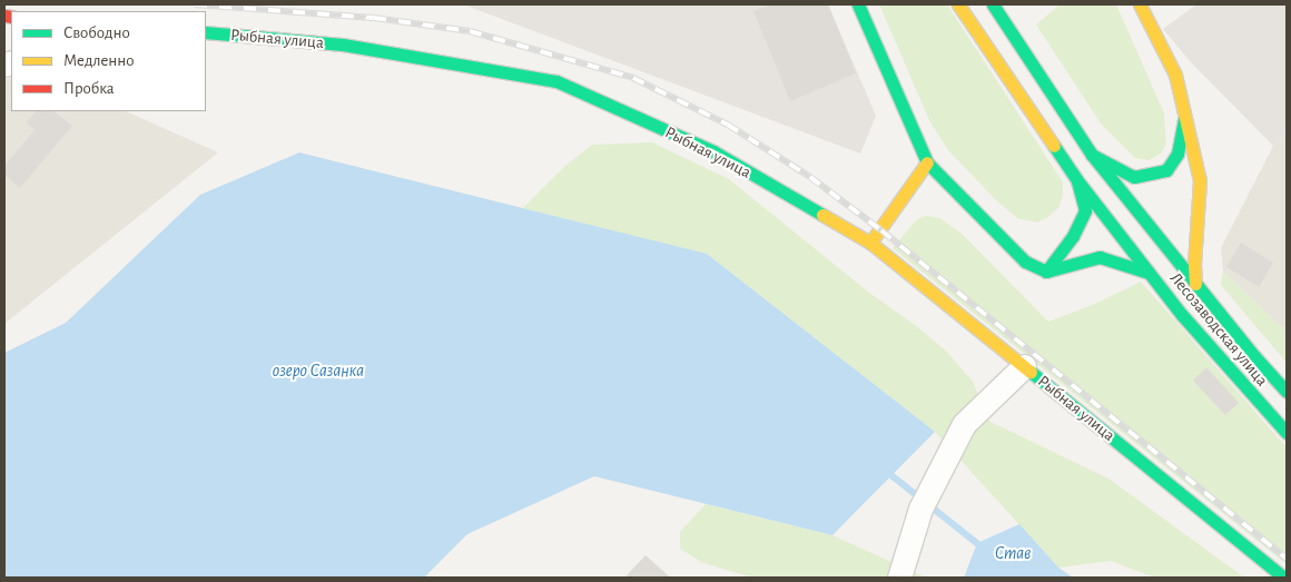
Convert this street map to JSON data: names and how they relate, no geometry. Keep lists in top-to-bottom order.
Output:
{
  "streets": {
    "street": ["Рыбная улица", "Лесозаводская улица"]
  },
  "water": ["озеро Сазанка", "Став"],
  "legend": ["Свободно", "Медленно", "Пробка"]
}
